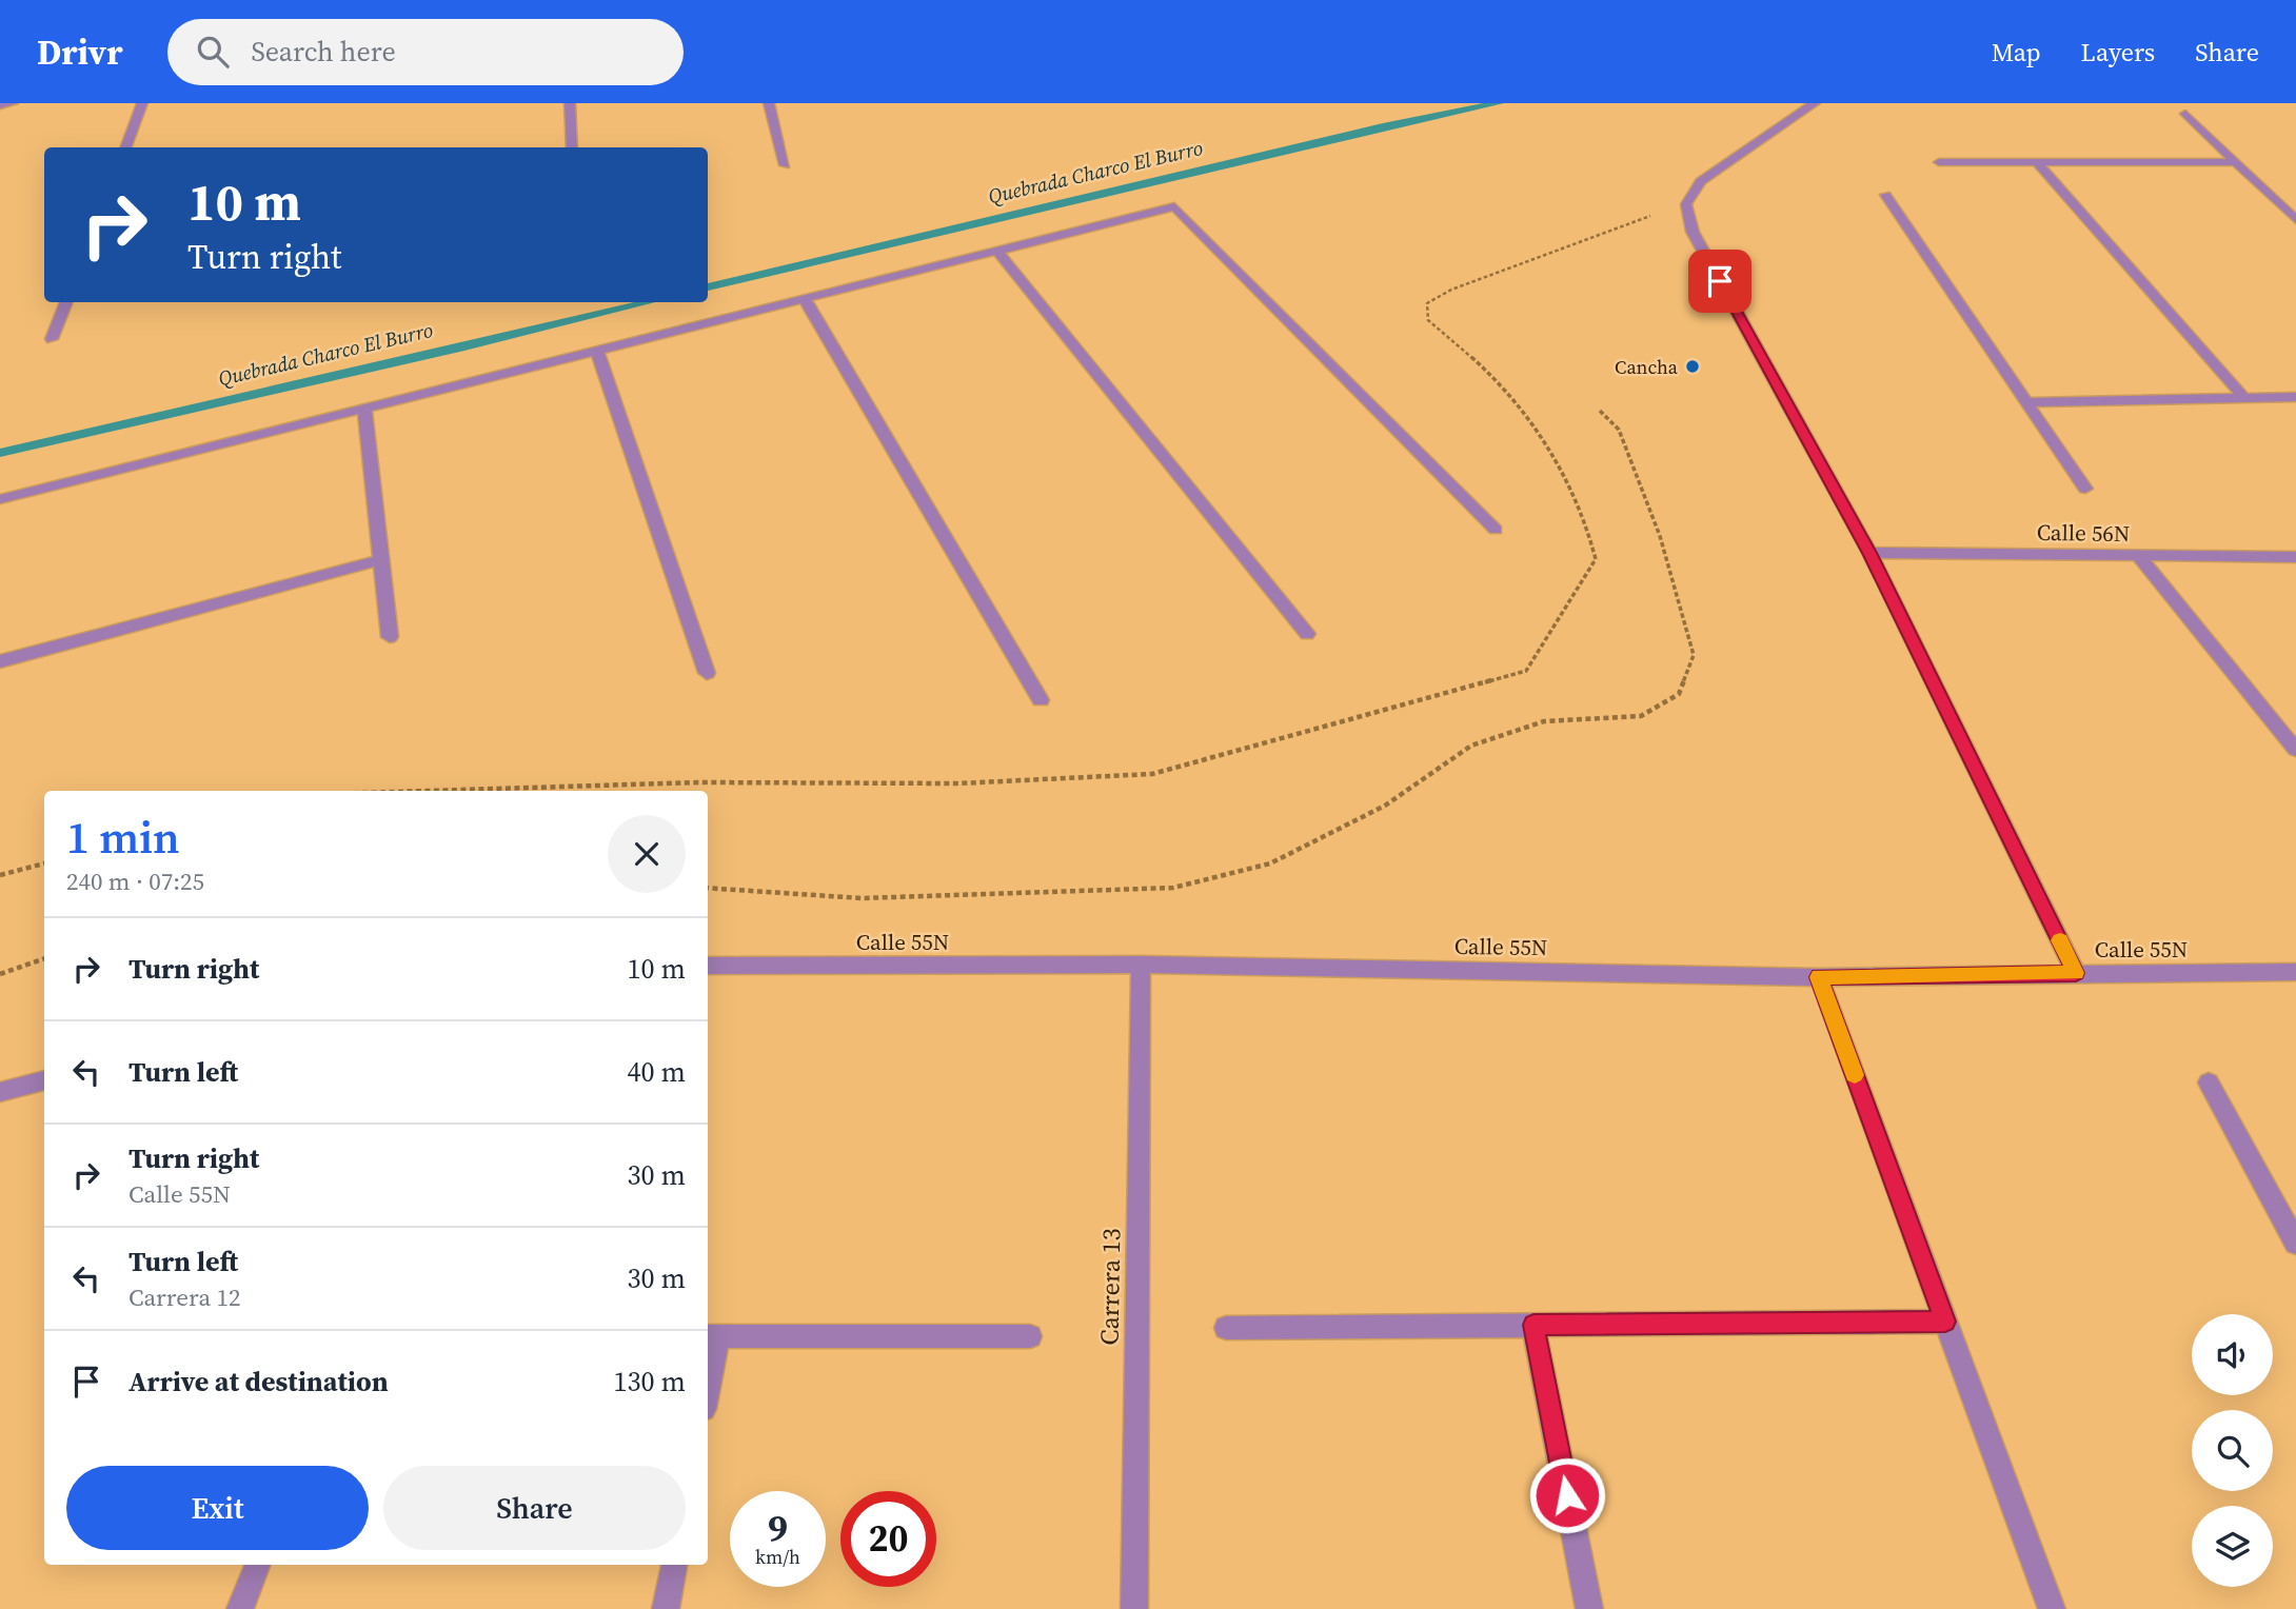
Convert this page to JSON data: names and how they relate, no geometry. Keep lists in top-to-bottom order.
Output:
{
  "streets": {
    "street": ["Calle 56N", "Calle 55N", "Carrera 13"]
  },
  "crossings": [
    ["Calle 55N", "Carrera 13"]
  ],
  "water": ["Quebrada Charco El Burro"],
  "places": ["Cancha"],
  "page": {
    "header": "Drivr",
    "search": "Search here",
    "nav": ["Map", "Layers", "Share"],
    "turn": ["10 m", "Turn right"],
    "heading": ["1 min", "240 m · 07:25"],
    "list": [
      {
        "name": "Turn right",
        "value": "10 m"
      },
      {
        "name": "Turn left",
        "value": "40 m"
      },
      {
        "name": "Turn right",
        "note": "Calle 55N",
        "value": "30 m"
      },
      {
        "name": "Turn left",
        "note": "Carrera 12",
        "value": "30 m"
      },
      {
        "name": "Arrive at destination",
        "value": "130 m"
      }
    ],
    "buttons": ["Exit", "Share"],
    "speed": "9 km/h",
    "limit": "20"
  }
}
